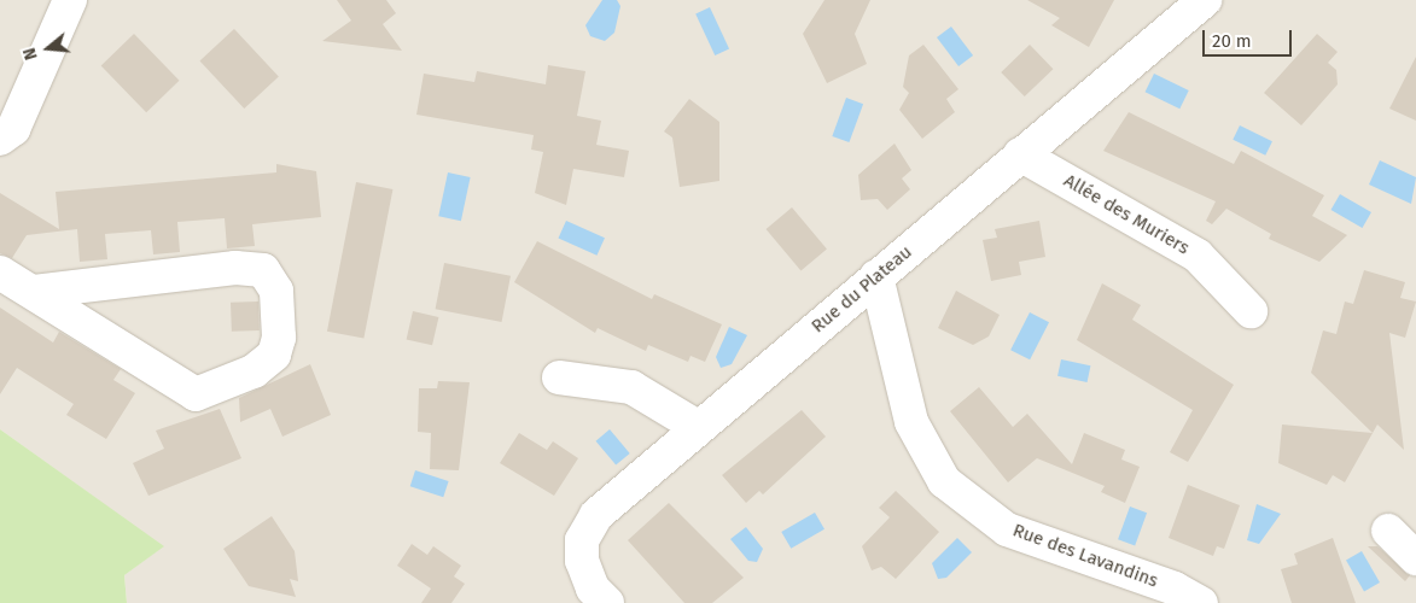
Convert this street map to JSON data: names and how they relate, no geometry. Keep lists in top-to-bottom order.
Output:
{
  "streets": {
    "street": ["Allée des Muriers", "Rue du Plateau", "Rue des Lavandins"]
  },
  "crossings": [
    ["Allée des Muriers", "Rue du Plateau"],
    ["Rue du Plateau", "Rue des Lavandins"]
  ],
  "scale_bar": "20 m",
  "north": "left"
}
